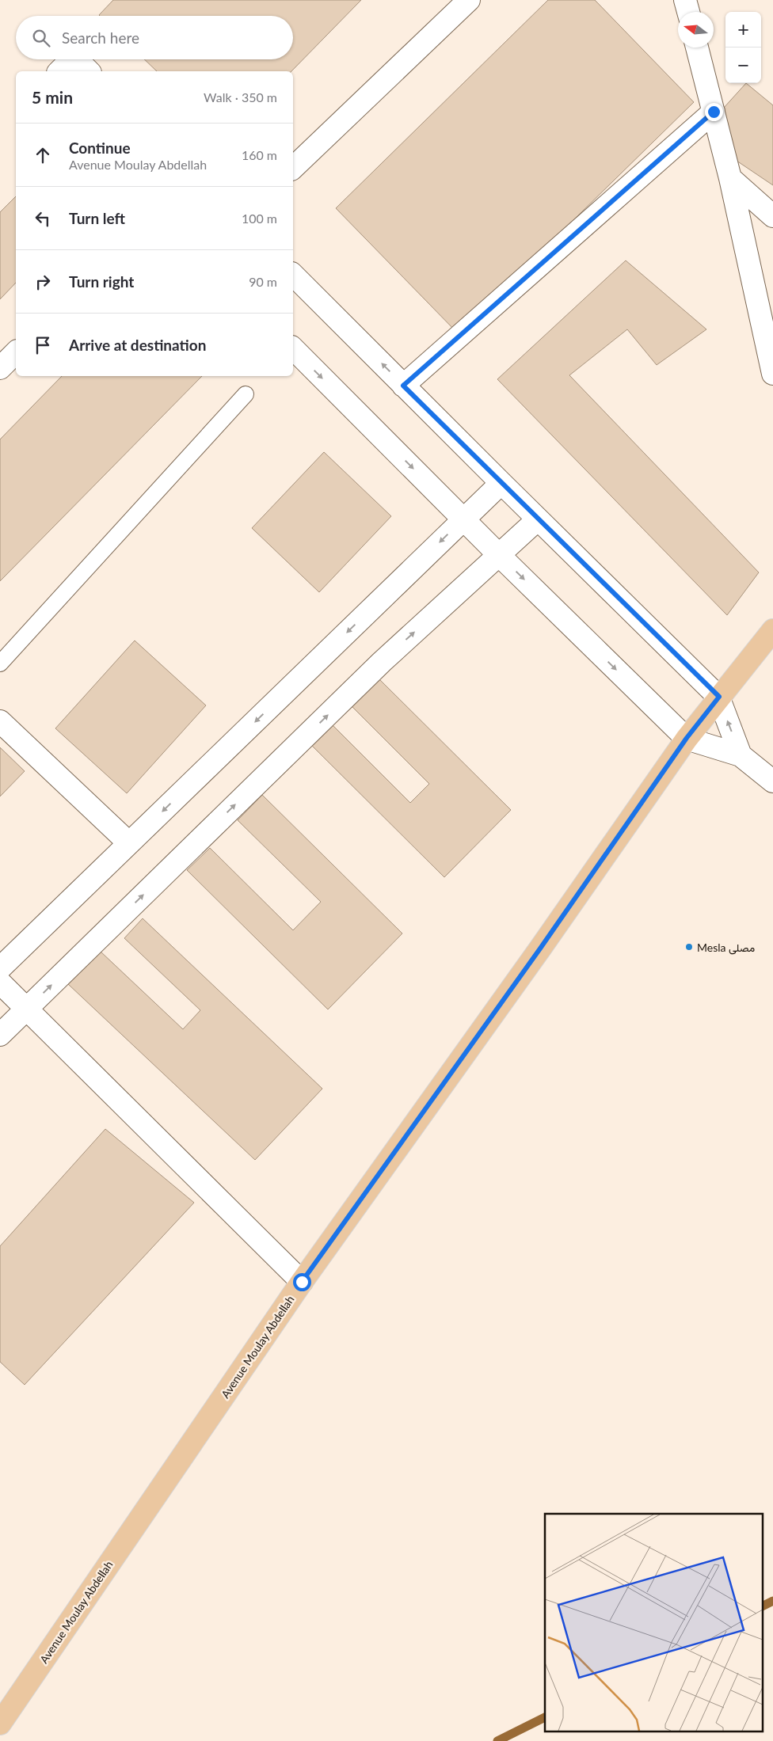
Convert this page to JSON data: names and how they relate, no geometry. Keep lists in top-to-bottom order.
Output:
{
  "streets": {
    "main road": ["Avenue Moulay Abdellah"]
  },
  "places": ["Mesla مصلى"],
  "north": "left",
  "page": {
    "map_buttons": ["+", "−"],
    "search": "Search here",
    "heading": ["5 min", "Walk · 350 m"],
    "list": [
      ["Continue", "Avenue Moulay Abdellah", "160 m"],
      ["Turn left", "100 m"],
      ["Turn right", "90 m"],
      "Arrive at destination"
    ]
  }
}
